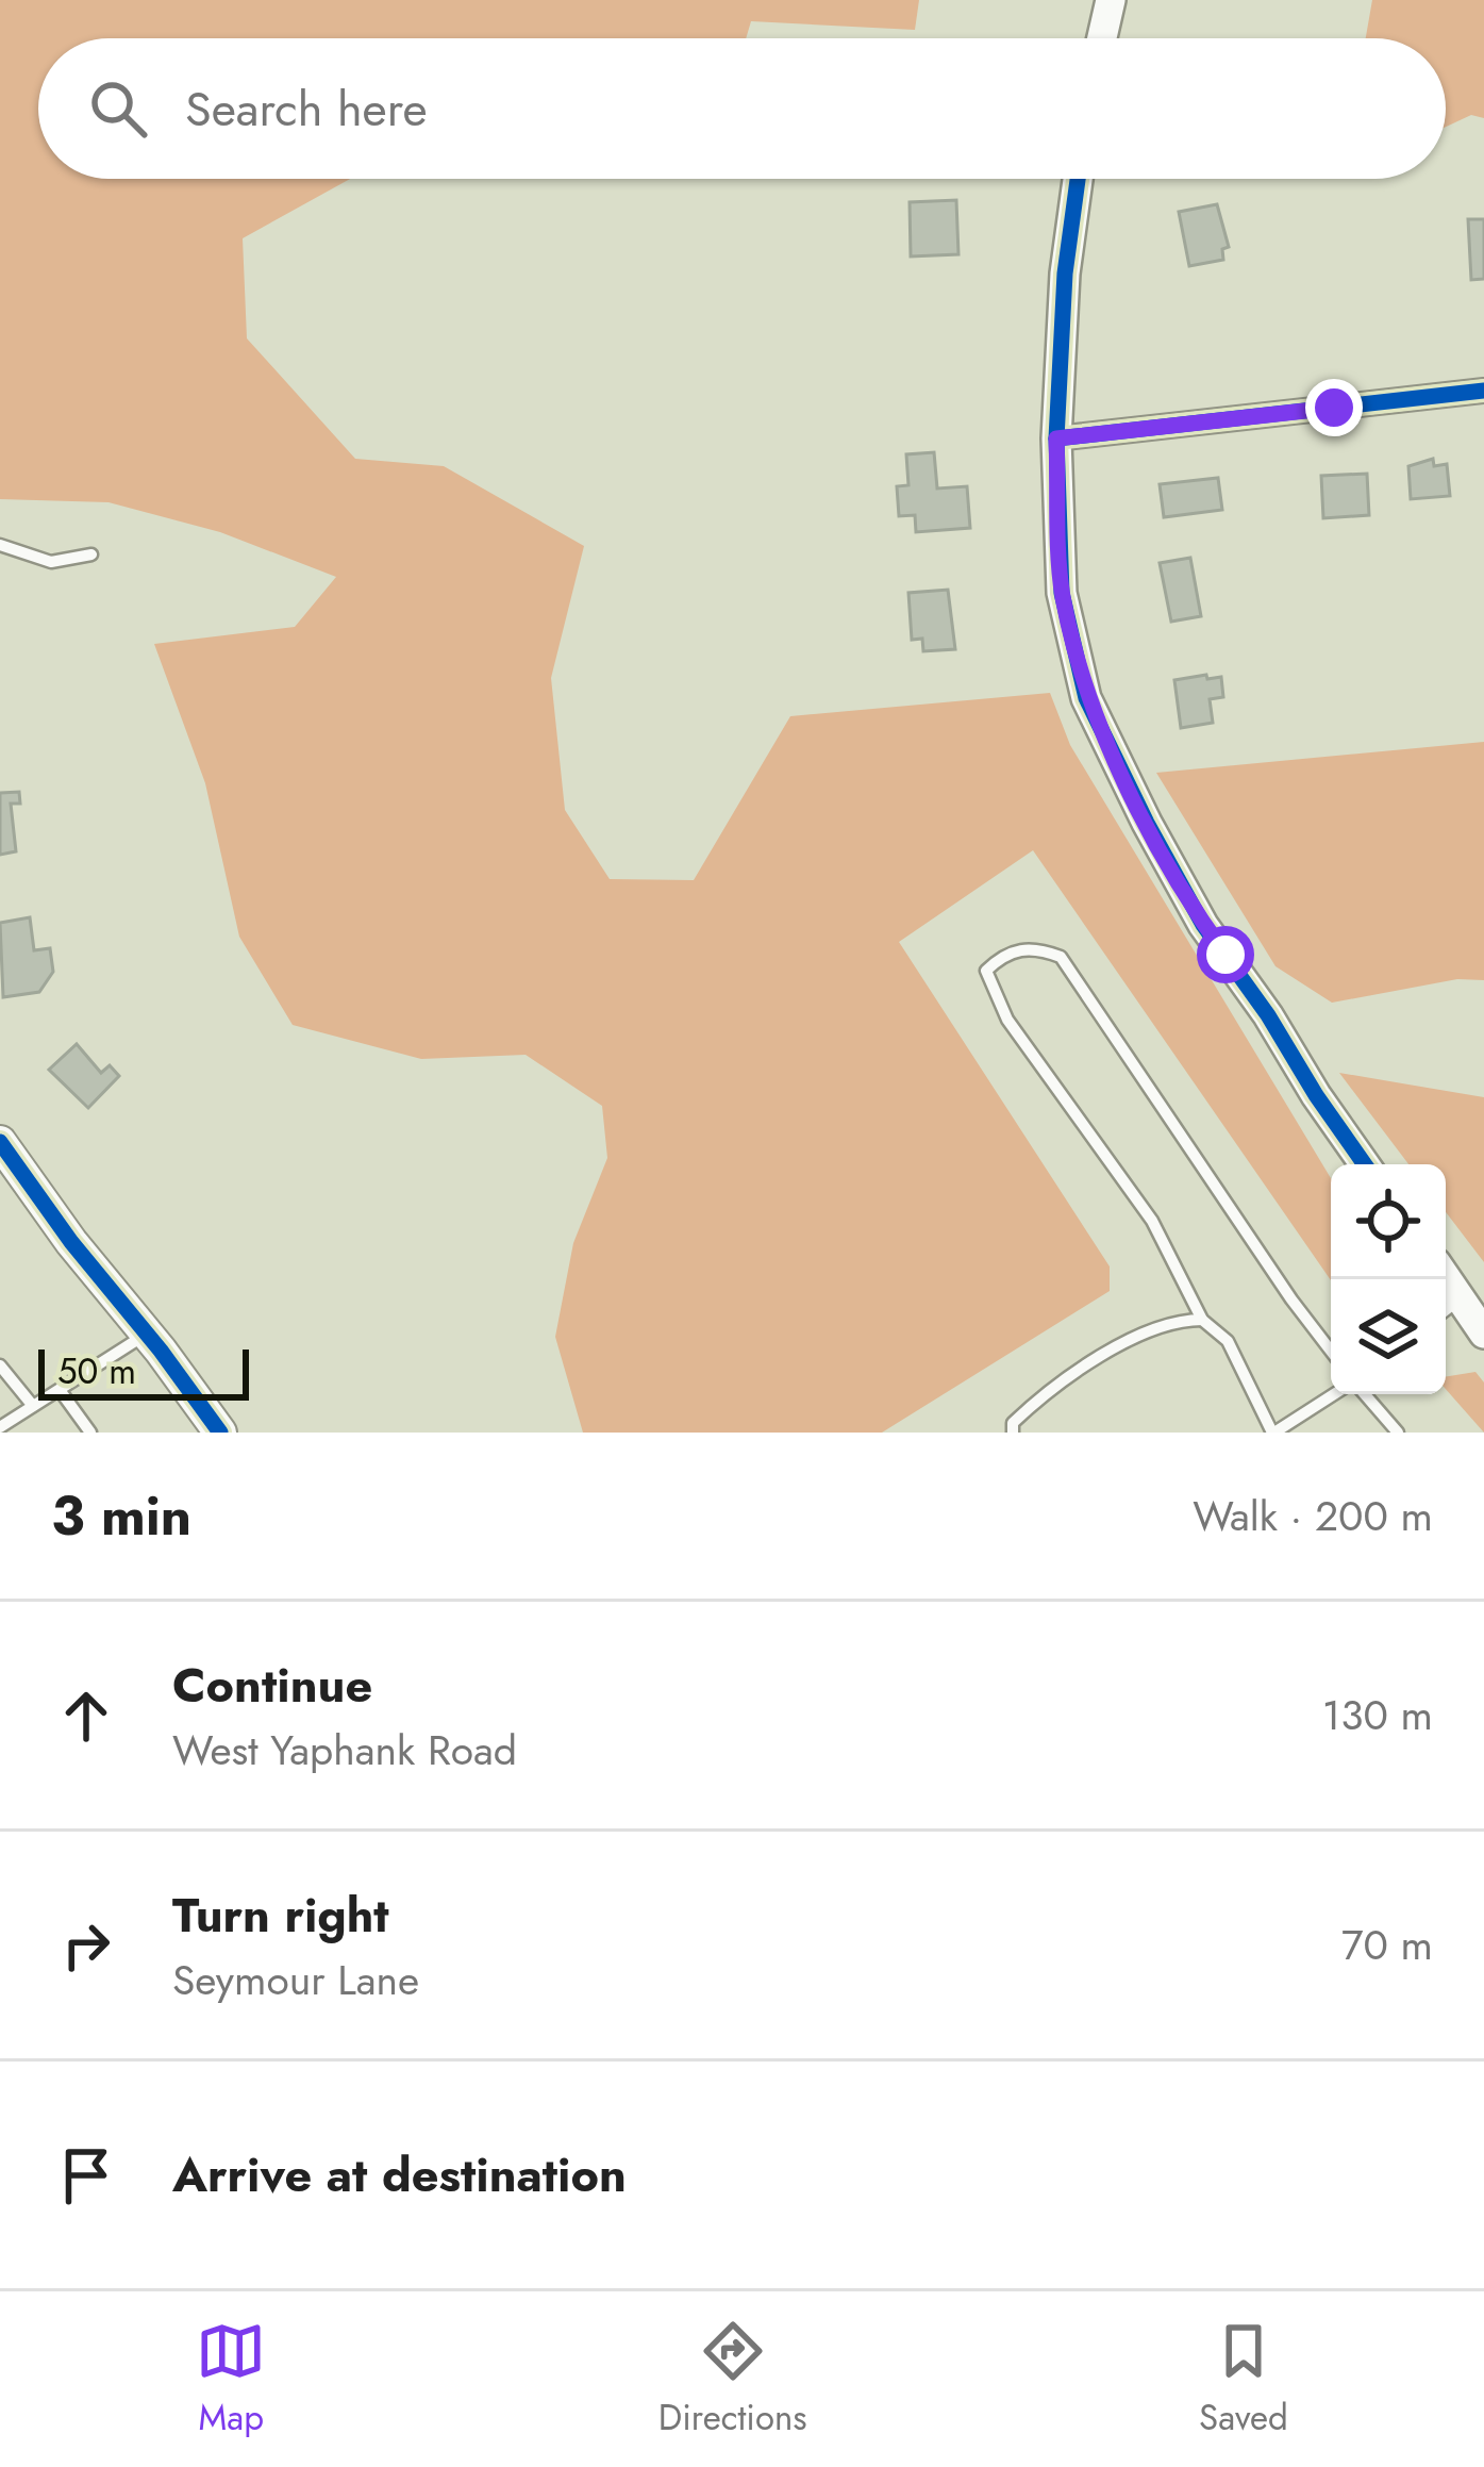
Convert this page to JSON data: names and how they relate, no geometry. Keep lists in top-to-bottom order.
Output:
{
  "scale_bar": "50 m",
  "page": {
    "search": "Search here",
    "scale": "50 m",
    "heading": ["3 min", "Walk · 200 m"],
    "list": [
      ["Continue", "West Yaphank Road", "130 m"],
      ["Turn right", "Seymour Lane", "70 m"],
      "Arrive at destination"
    ],
    "nav": ["Map", "Directions", "Saved"]
  }
}
